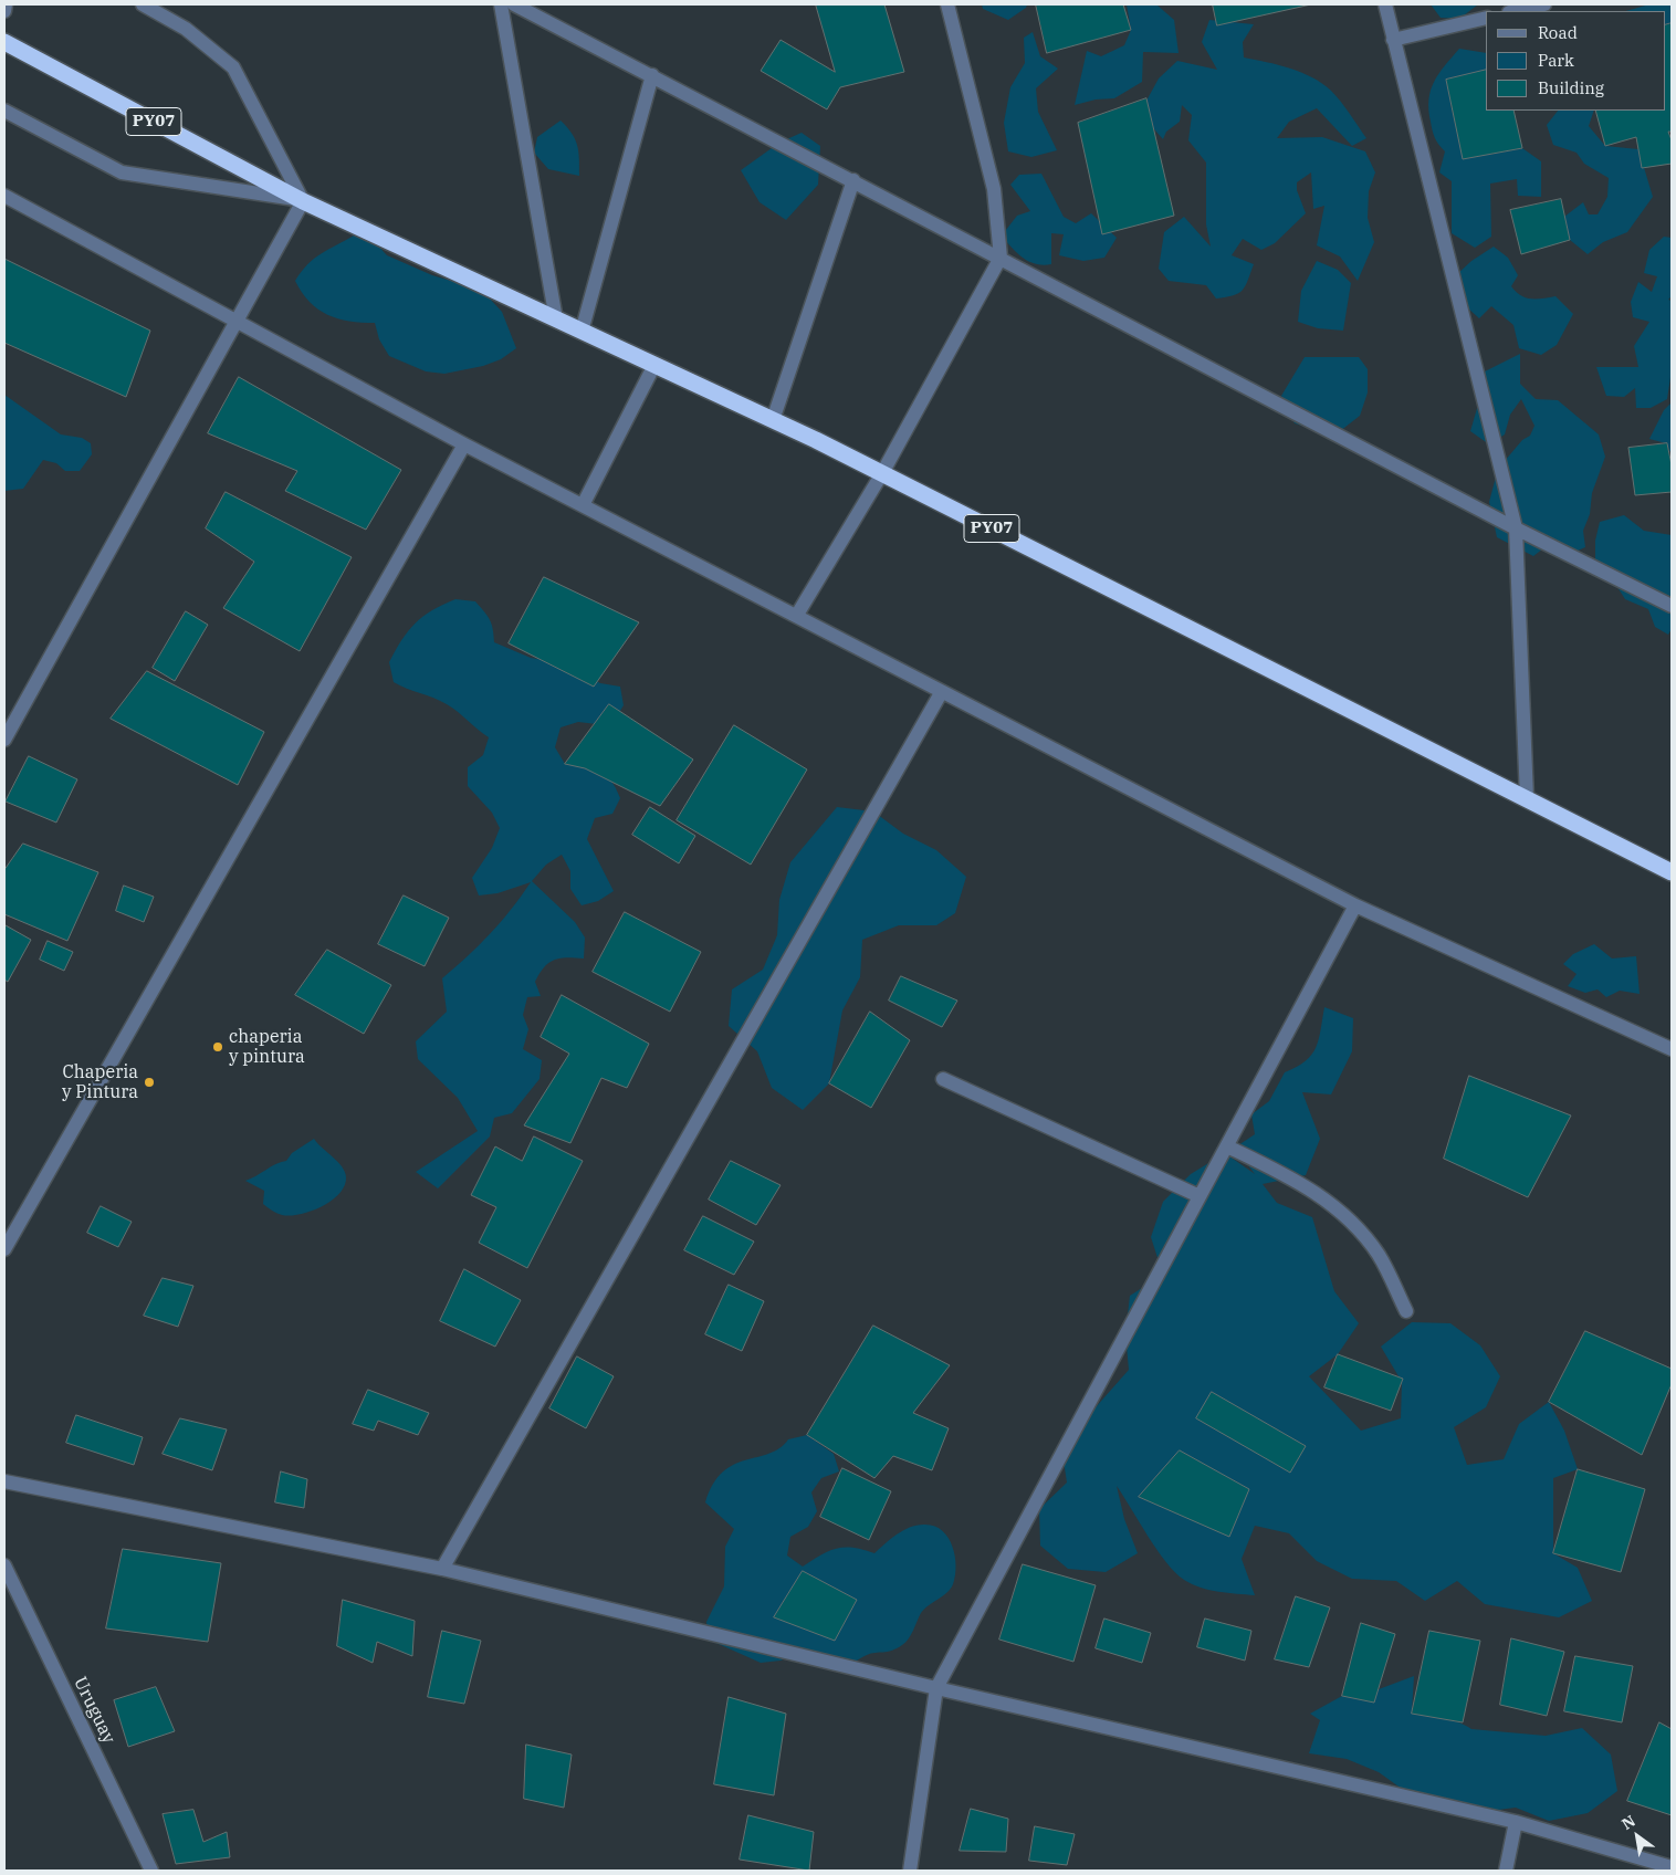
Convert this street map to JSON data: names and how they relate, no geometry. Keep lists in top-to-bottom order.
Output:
{
  "streets": {
    "highway": ["PY07"],
    "street": ["Uruguay"]
  },
  "places": ["chaperia y pintura", "Chaperia y Pintura"],
  "legend": ["Road", "Park", "Building"],
  "north": "top left"
}
